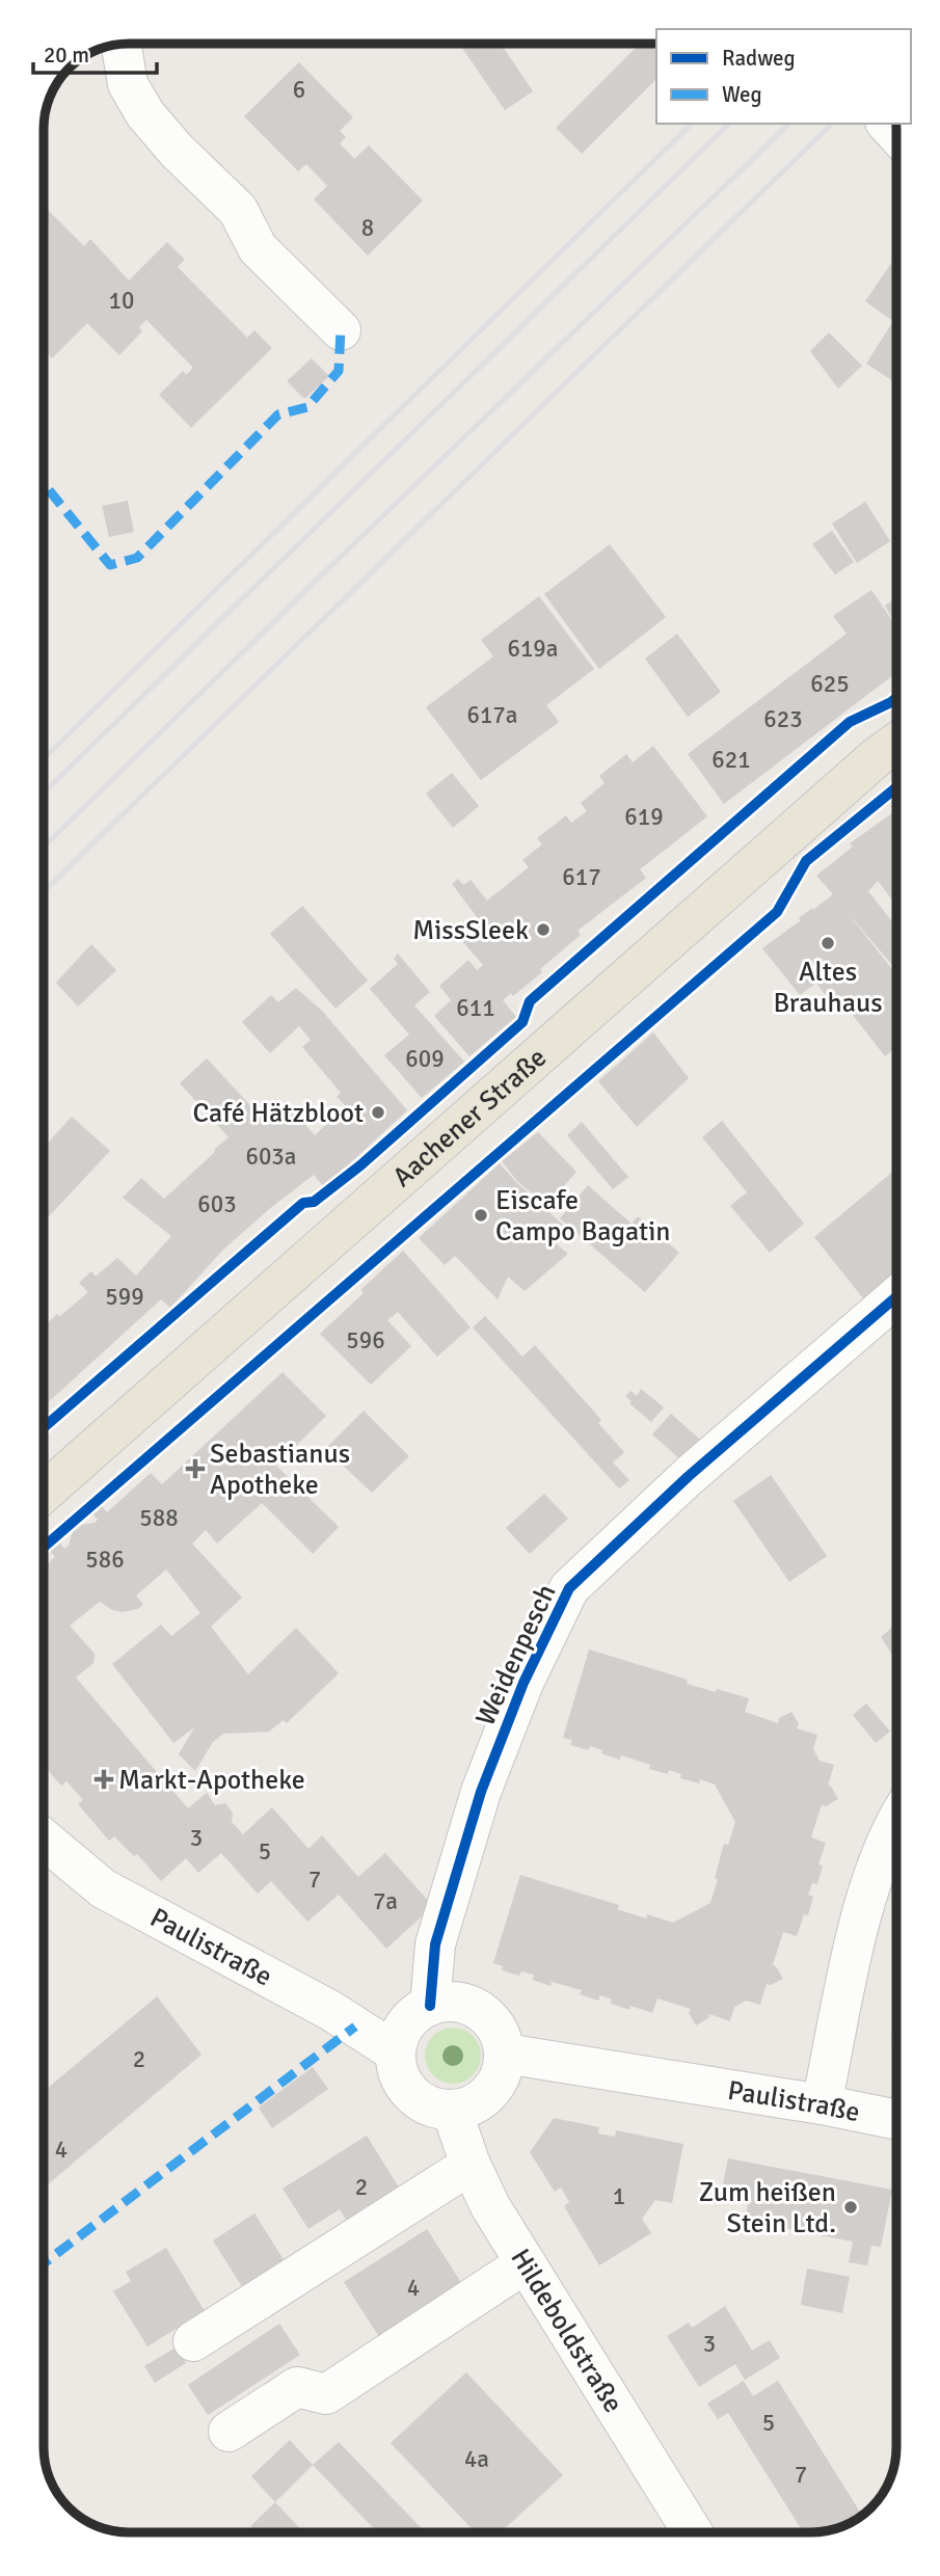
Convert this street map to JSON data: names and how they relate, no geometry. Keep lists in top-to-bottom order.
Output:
{
  "streets": {
    "main road": ["Aachener Straße"],
    "street": ["Weidenpesch", "Paulistraße", "Hildeboldstraße"]
  },
  "crossings": [
    ["Weidenpesch", "Paulistraße"],
    ["Weidenpesch", "Hildeboldstraße"],
    ["Paulistraße", "Hildeboldstraße"]
  ],
  "places": {
    "other": [
      "MissSleek",
      "Altes Brauhaus",
      "Café Hätzbloot",
      "Eiscafe Campo Bagatin",
      "Zum heißen Stein Ltd."
    ],
    "health": ["Sebastianus Apotheke", "Markt-Apotheke"]
  },
  "house_numbers": [
    "6",
    "8",
    "10",
    "619a",
    "625",
    "617a",
    "623",
    "621",
    "619",
    "617",
    "611",
    "609",
    "603a",
    "603",
    "599",
    "596",
    "588",
    "586",
    "3",
    "5",
    "7",
    "7a",
    "2",
    "4",
    "2",
    "1",
    "4",
    "3",
    "5",
    "4a",
    "7"
  ],
  "legend": ["Radweg", "Weg"],
  "scale_bar": "20 m"
}
